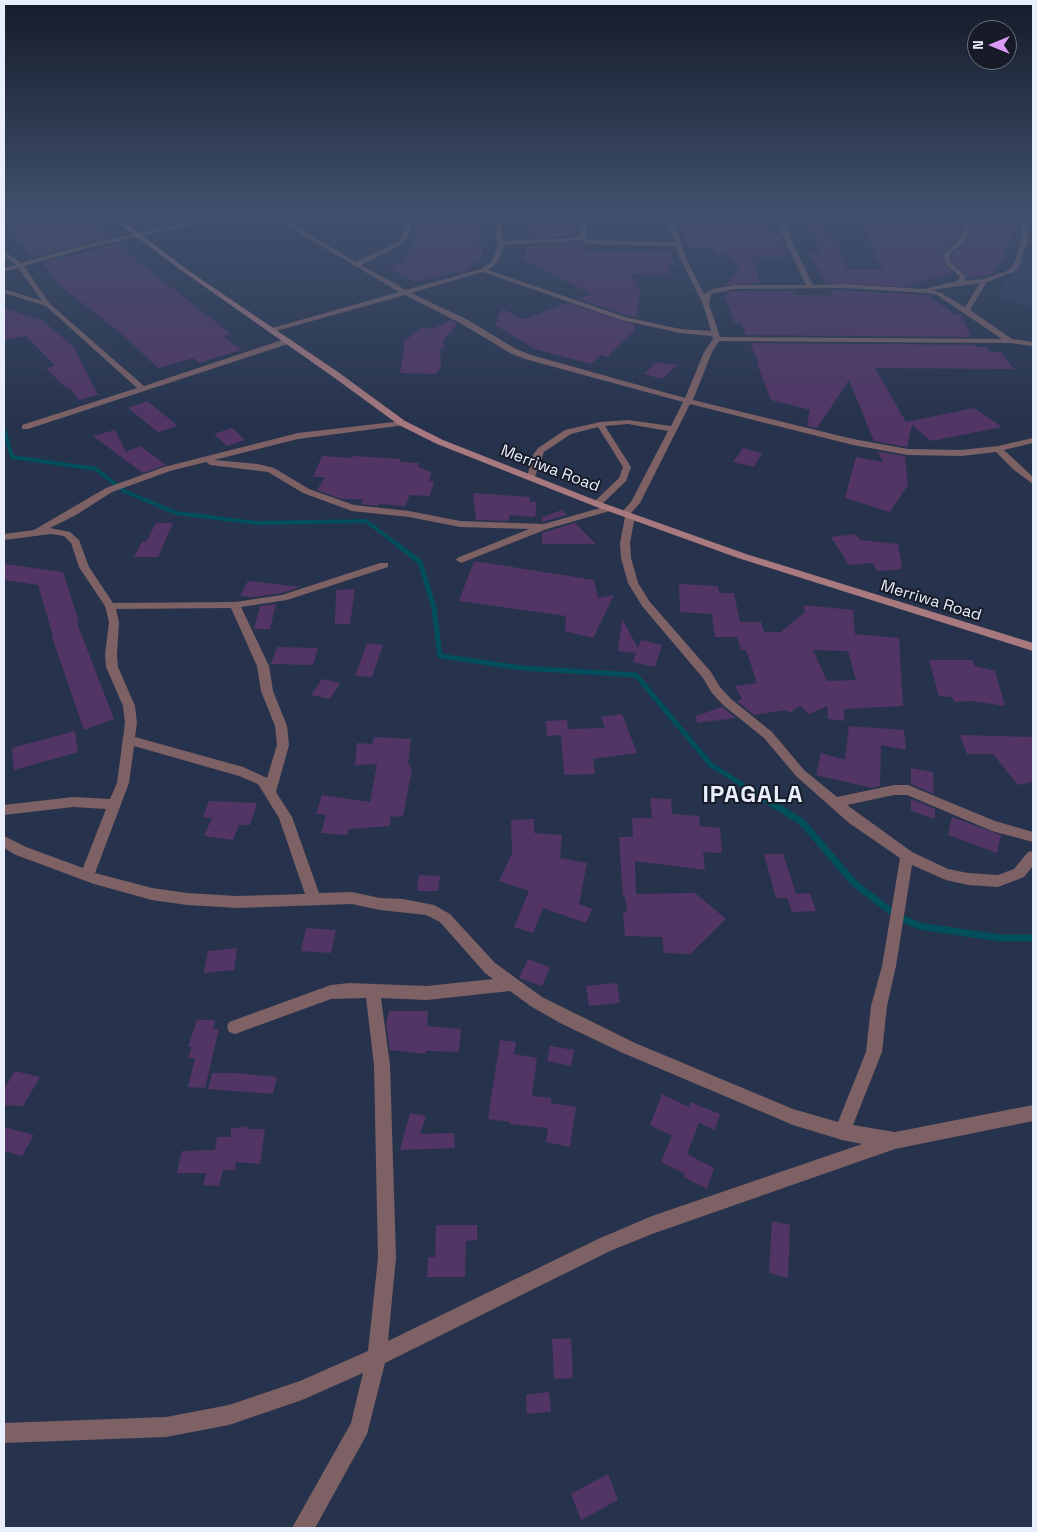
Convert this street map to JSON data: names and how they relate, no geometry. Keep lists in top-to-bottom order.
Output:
{
  "streets": {
    "street": ["Merriwa Road"]
  },
  "districts": ["IPAGALA"],
  "north": "left"
}
